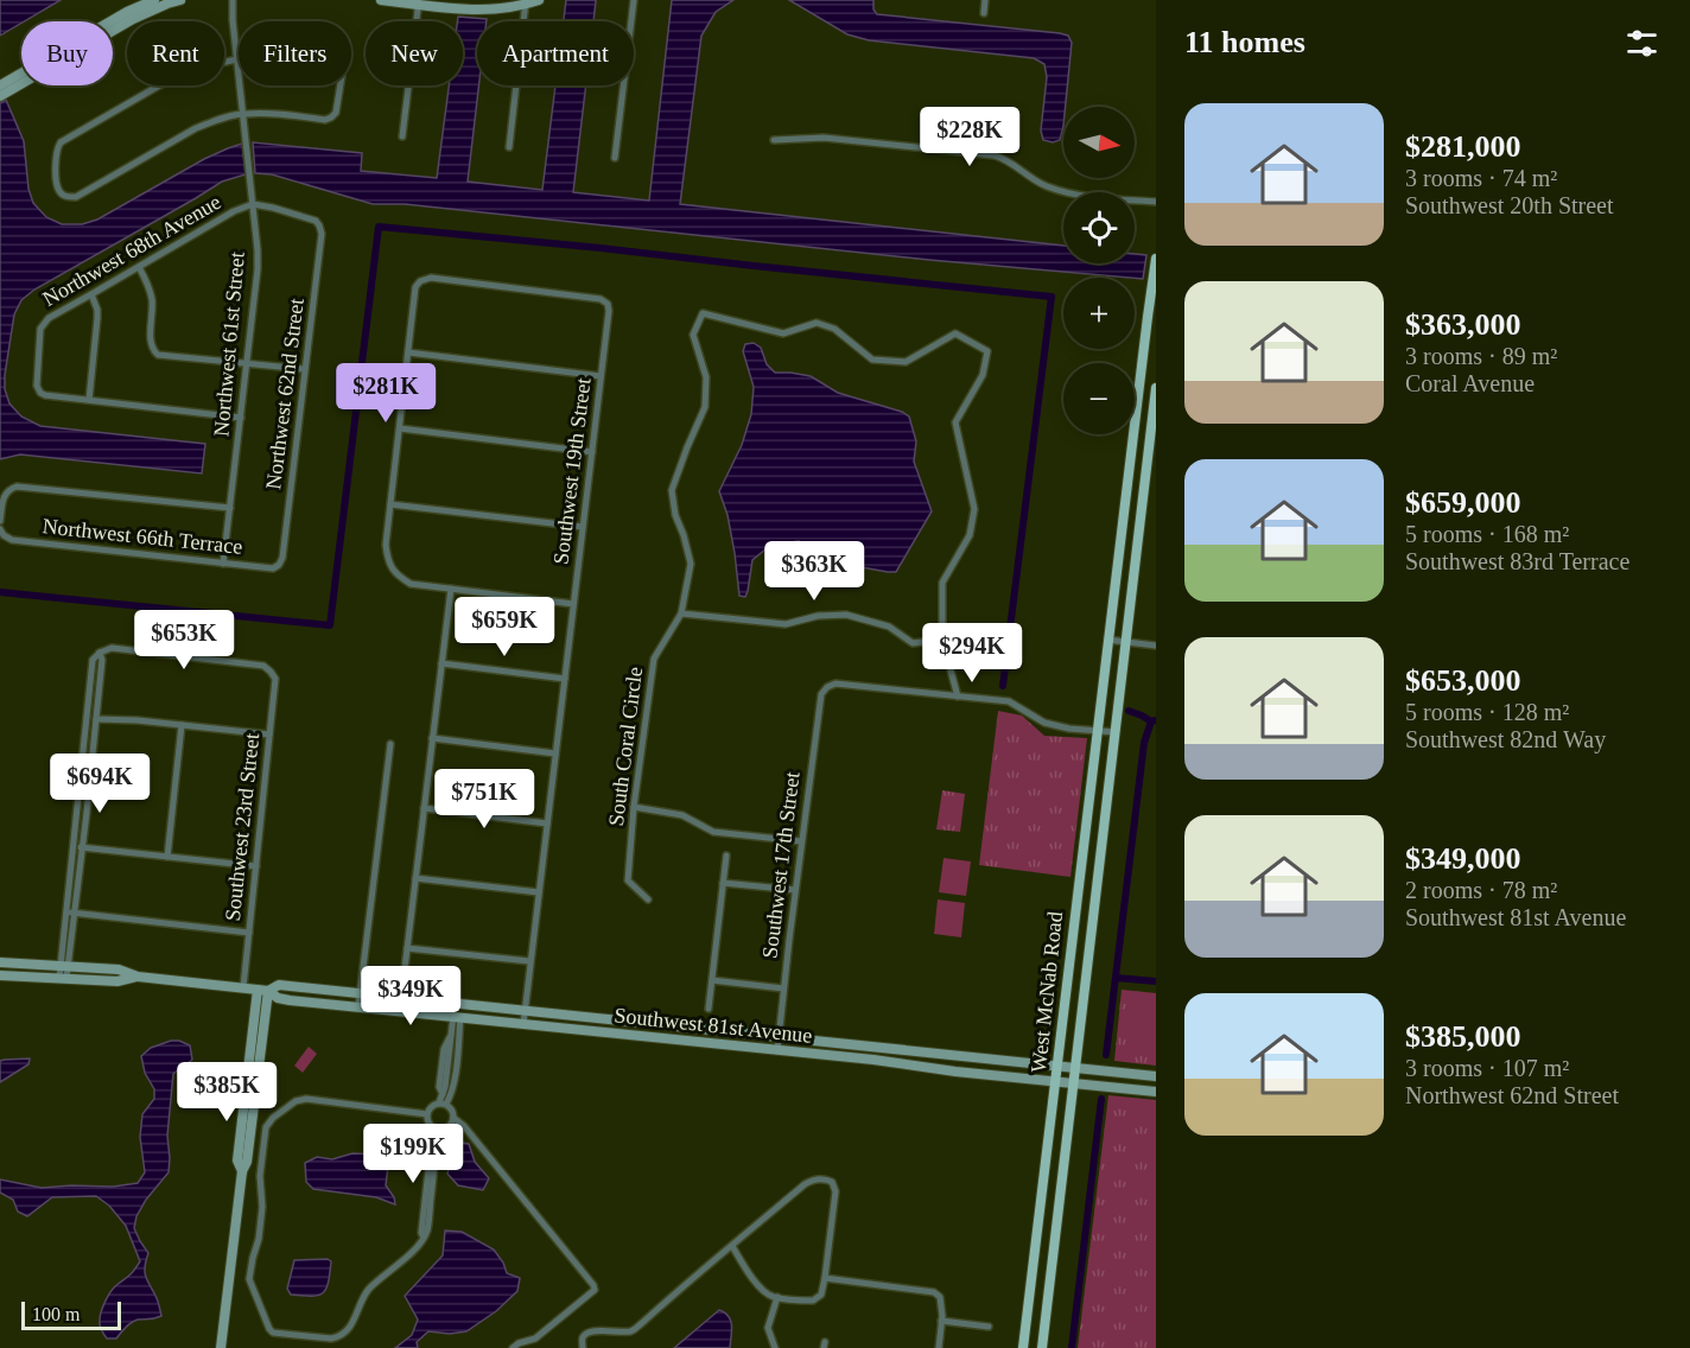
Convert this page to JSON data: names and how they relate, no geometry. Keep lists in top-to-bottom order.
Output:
{
  "streets": {
    "main road": ["West McNab Road"],
    "street": [
      "Northwest 68th Avenue",
      "Northwest 61st Street",
      "Northwest 62nd Street",
      "Southwest 19th Street",
      "Northwest 66th Terrace",
      "South Coral Circle",
      "Southwest 23rd Street",
      "Southwest 17th Street",
      "Southwest 81st Avenue"
    ]
  },
  "crossings": [
    ["Northwest 68th Avenue", "Northwest 61st Street"],
    ["Northwest 68th Avenue", "Northwest 62nd Street"],
    ["Northwest 61st Street", "Northwest 66th Terrace"],
    ["Northwest 62nd Street", "Northwest 66th Terrace"],
    ["Southwest 19th Street", "Southwest 81st Avenue"],
    ["Southwest 23rd Street", "Southwest 81st Avenue"],
    ["Southwest 17th Street", "Southwest 81st Avenue"],
    ["West McNab Road", "Southwest 81st Avenue"]
  ],
  "scale_bar": "100 m",
  "north": "right",
  "page": {
    "heading": "11 homes",
    "chip": [
      "Buy",
      "Rent",
      "Filters",
      "New",
      "Apartment"
    ],
    "list": [
      {
        "name": "$281,000",
        "note": "3 rooms · 74 m² · Southwest 20th Street"
      },
      {
        "name": "$363,000",
        "note": "3 rooms · 89 m² · Coral Avenue"
      },
      {
        "name": "$659,000",
        "note": "5 rooms · 168 m² · Southwest 83rd Terrace"
      },
      {
        "name": "$653,000",
        "note": "5 rooms · 128 m² · Southwest 82nd Way"
      },
      {
        "name": "$349,000",
        "note": "2 rooms · 78 m² · Southwest 81st Avenue"
      },
      {
        "name": "$385,000",
        "note": "3 rooms · 107 m² · Northwest 62nd Street"
      }
    ],
    "map_buttons": ["+", "−"],
    "price": [
      "$228K",
      "$281K",
      "$363K",
      "$659K",
      "$653K",
      "$294K",
      "$694K",
      "$751K",
      "$349K",
      "$385K",
      "$199K"
    ],
    "scale": "100 m"
  }
}
